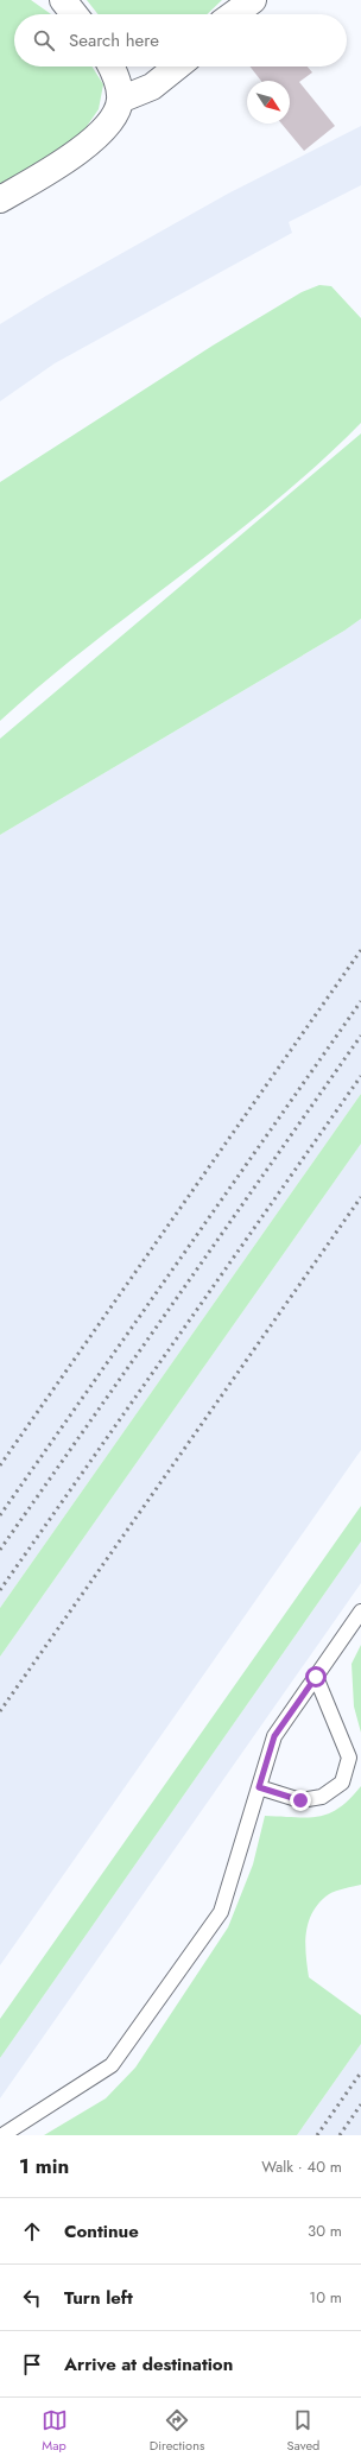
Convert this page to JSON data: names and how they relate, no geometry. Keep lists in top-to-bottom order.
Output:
{
  "north": "bottom right",
  "page": {
    "search": "Search here",
    "heading": ["1 min", "Walk · 40 m"],
    "list": [
      ["Continue", "30 m"],
      ["Turn left", "10 m"],
      "Arrive at destination"
    ],
    "nav": ["Map", "Directions", "Saved"]
  }
}
